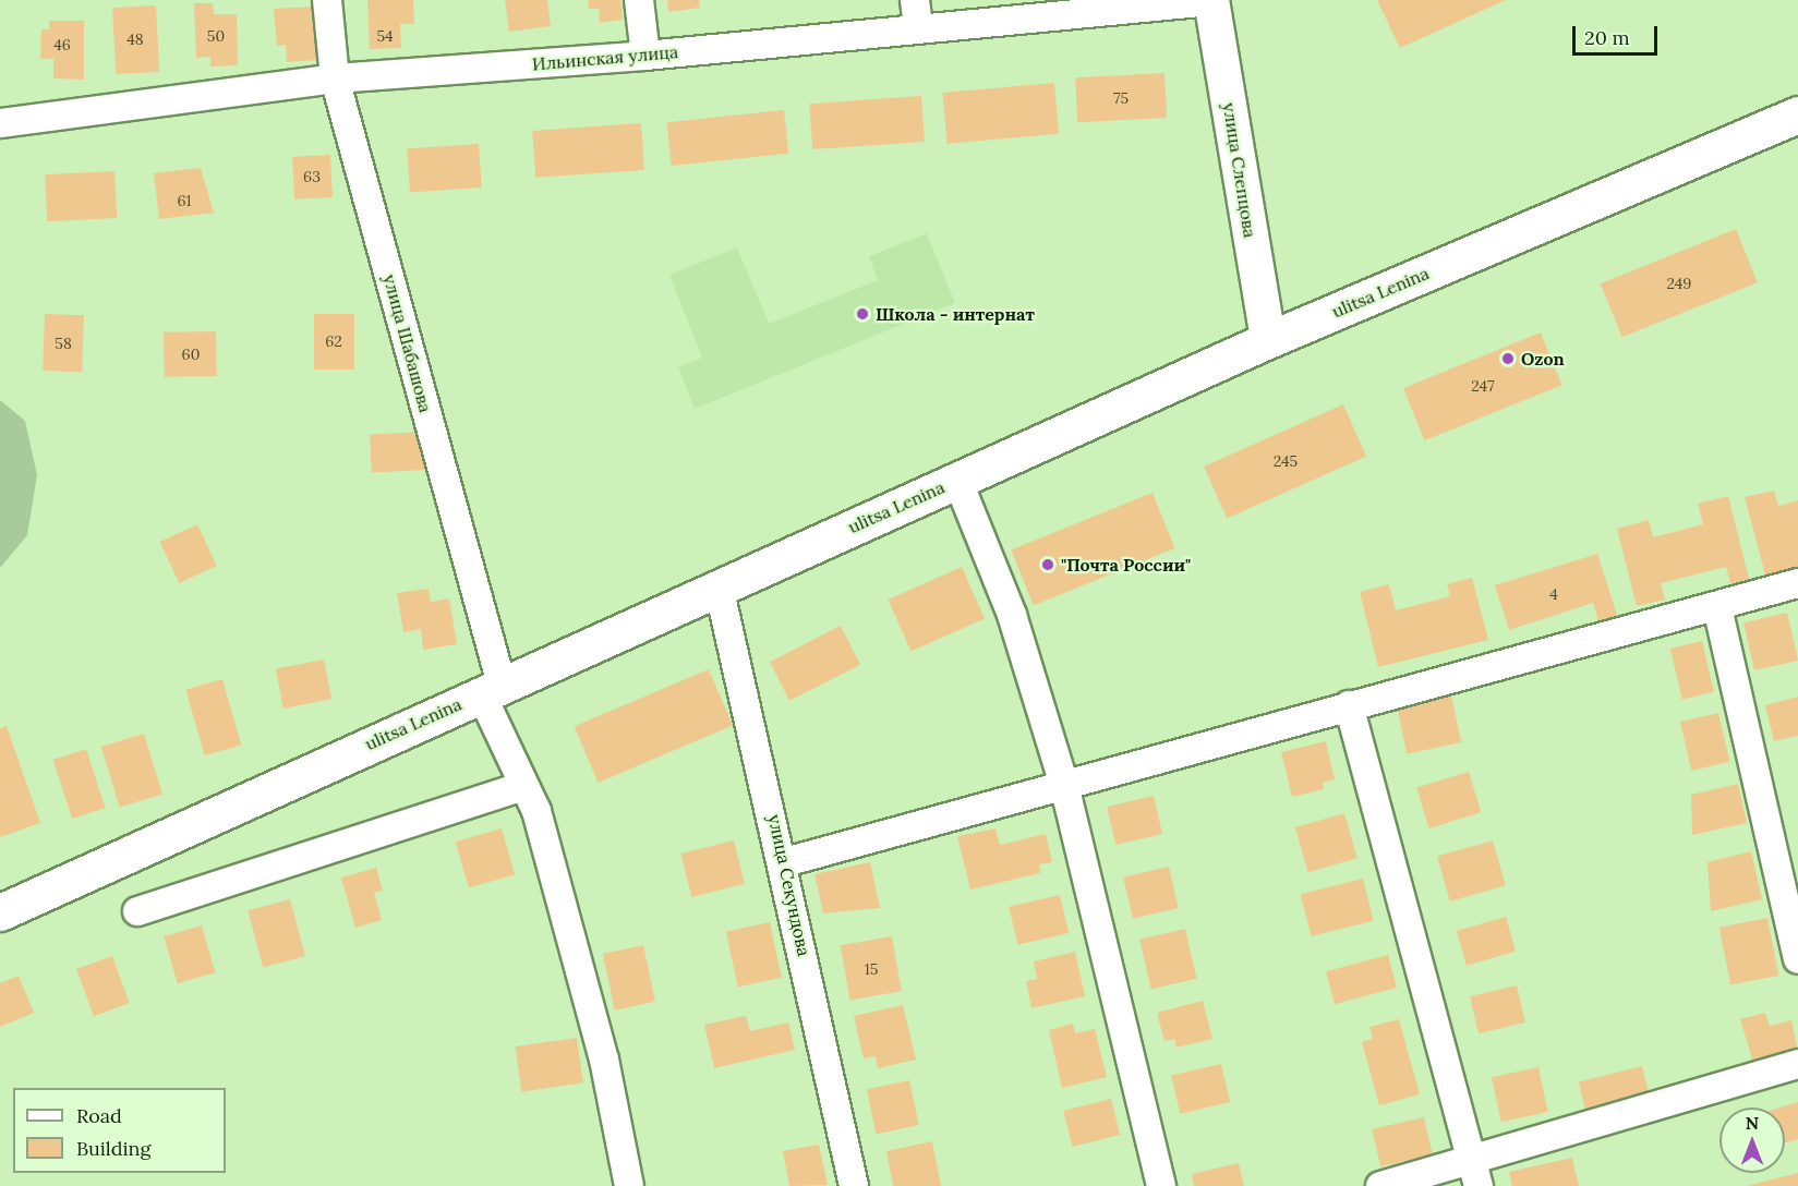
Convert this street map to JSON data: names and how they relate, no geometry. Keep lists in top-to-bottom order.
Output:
{
  "streets": {
    "main road": ["ulitsa Lenina"],
    "street": [
      "Ильинская улица",
      "улица Слепцова",
      "улица Шабашова",
      "улица Секундова"
    ]
  },
  "crossings": [
    ["Ильинская улица", "улица Слепцова"],
    ["Ильинская улица", "улица Шабашова"],
    ["улица Слепцова", "ulitsa Lenina"],
    ["ulitsa Lenina", "улица Шабашова"],
    ["ulitsa Lenina", "улица Секундова"]
  ],
  "places": ["Школа - интернат", "Ozon", "\"Почта России\""],
  "house_numbers": [
    "50",
    "54",
    "48",
    "46",
    "75",
    "63",
    "61",
    "249",
    "62",
    "58",
    "60",
    "247",
    "245",
    "4",
    "15"
  ],
  "legend": ["Road", "Building"],
  "scale_bar": "20 m",
  "north": "top"
}
